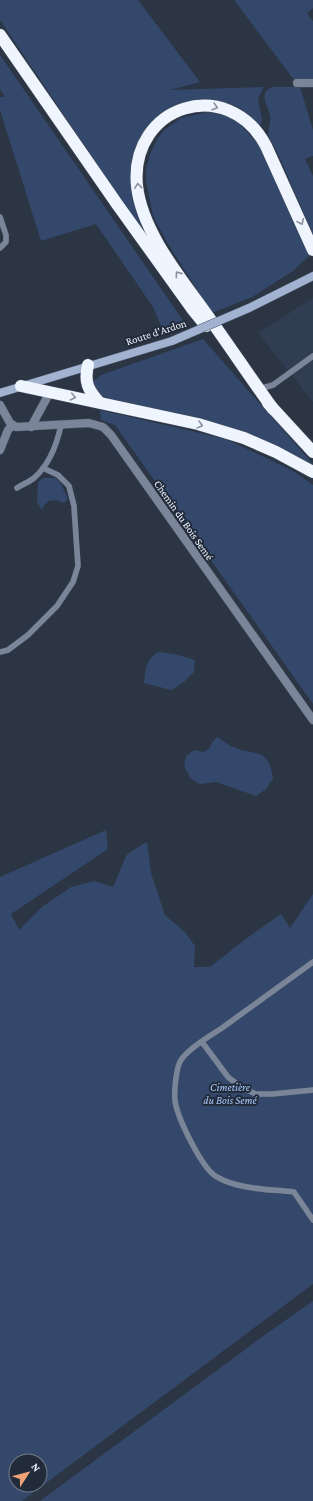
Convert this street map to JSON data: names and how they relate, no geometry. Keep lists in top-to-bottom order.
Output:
{
  "streets": {
    "main road": ["Route d'Ardon"],
    "street": ["Chemin du Bois Semé"]
  },
  "parks": ["Cimetière du Bois Semé"],
  "north": "top right"
}
